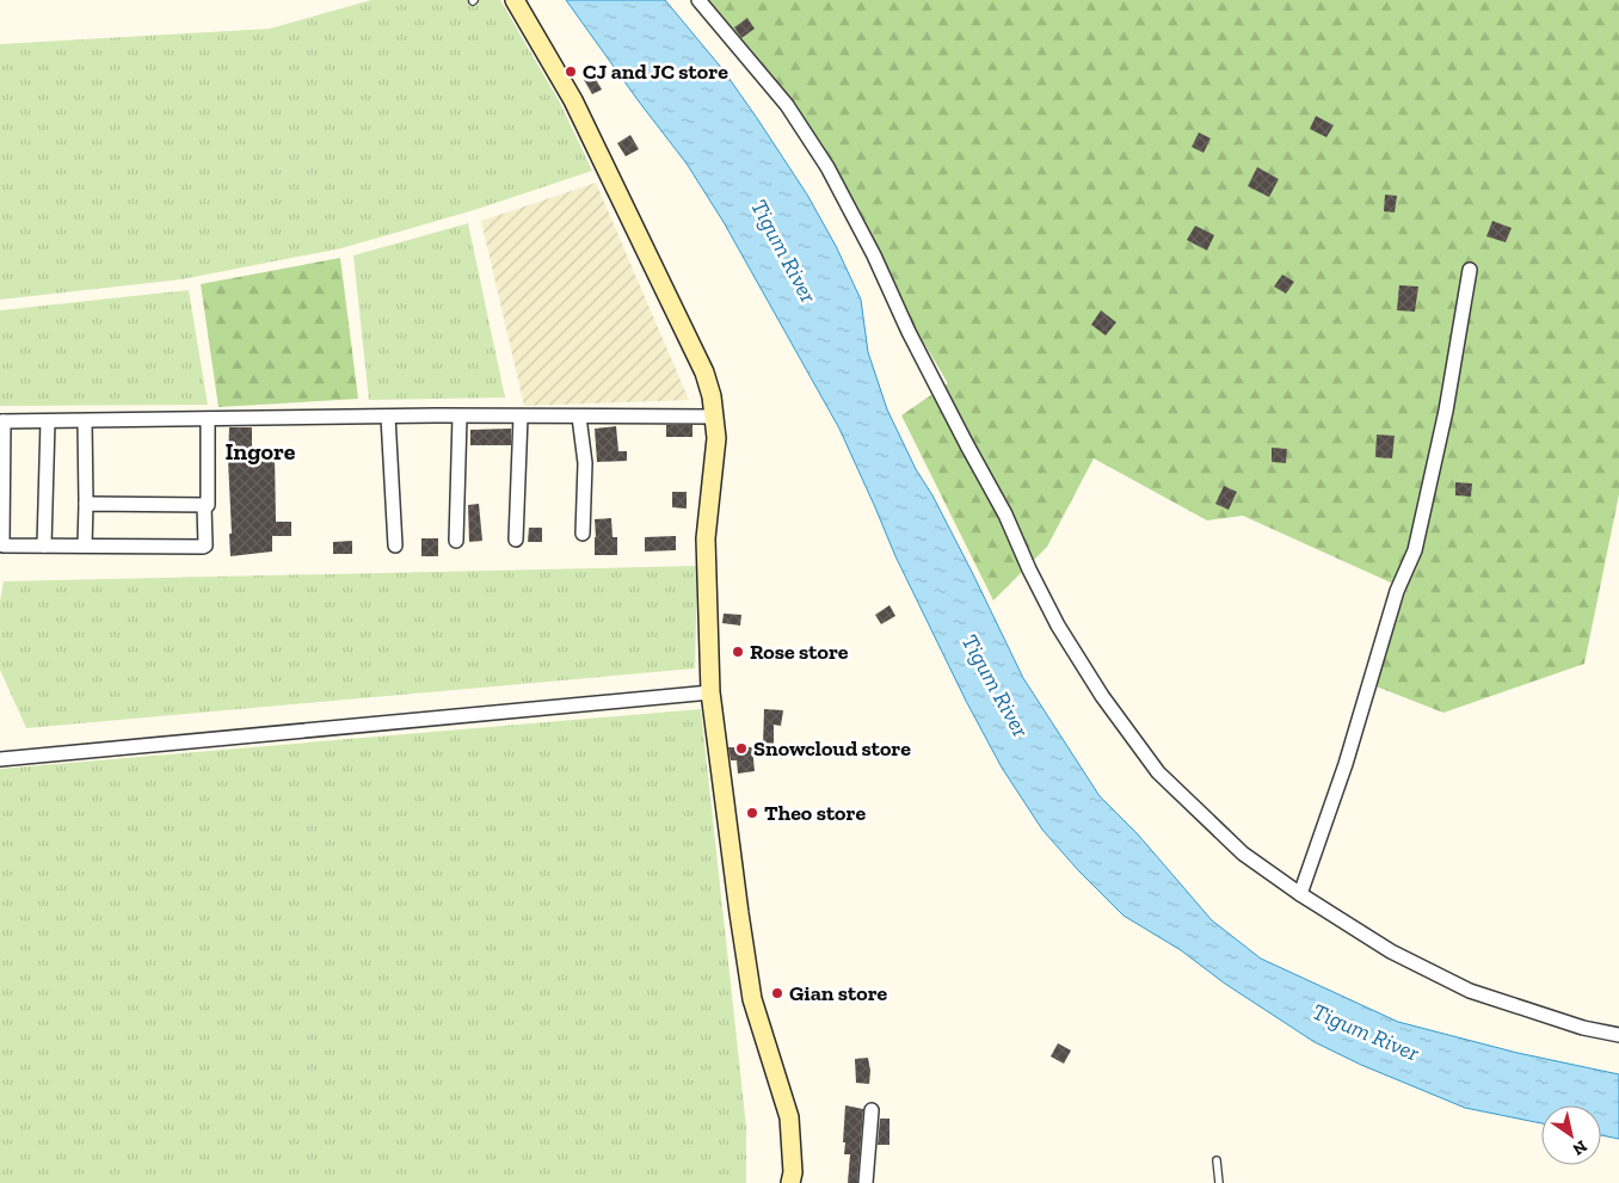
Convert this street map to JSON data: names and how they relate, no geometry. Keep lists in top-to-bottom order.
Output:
{
  "districts": ["Ingore"],
  "water": ["Tigum River"],
  "places": [
    "CJ and JC store",
    "Rose store",
    "Snowcloud store",
    "Theo store",
    "Gian store"
  ],
  "north": "bottom right"
}
